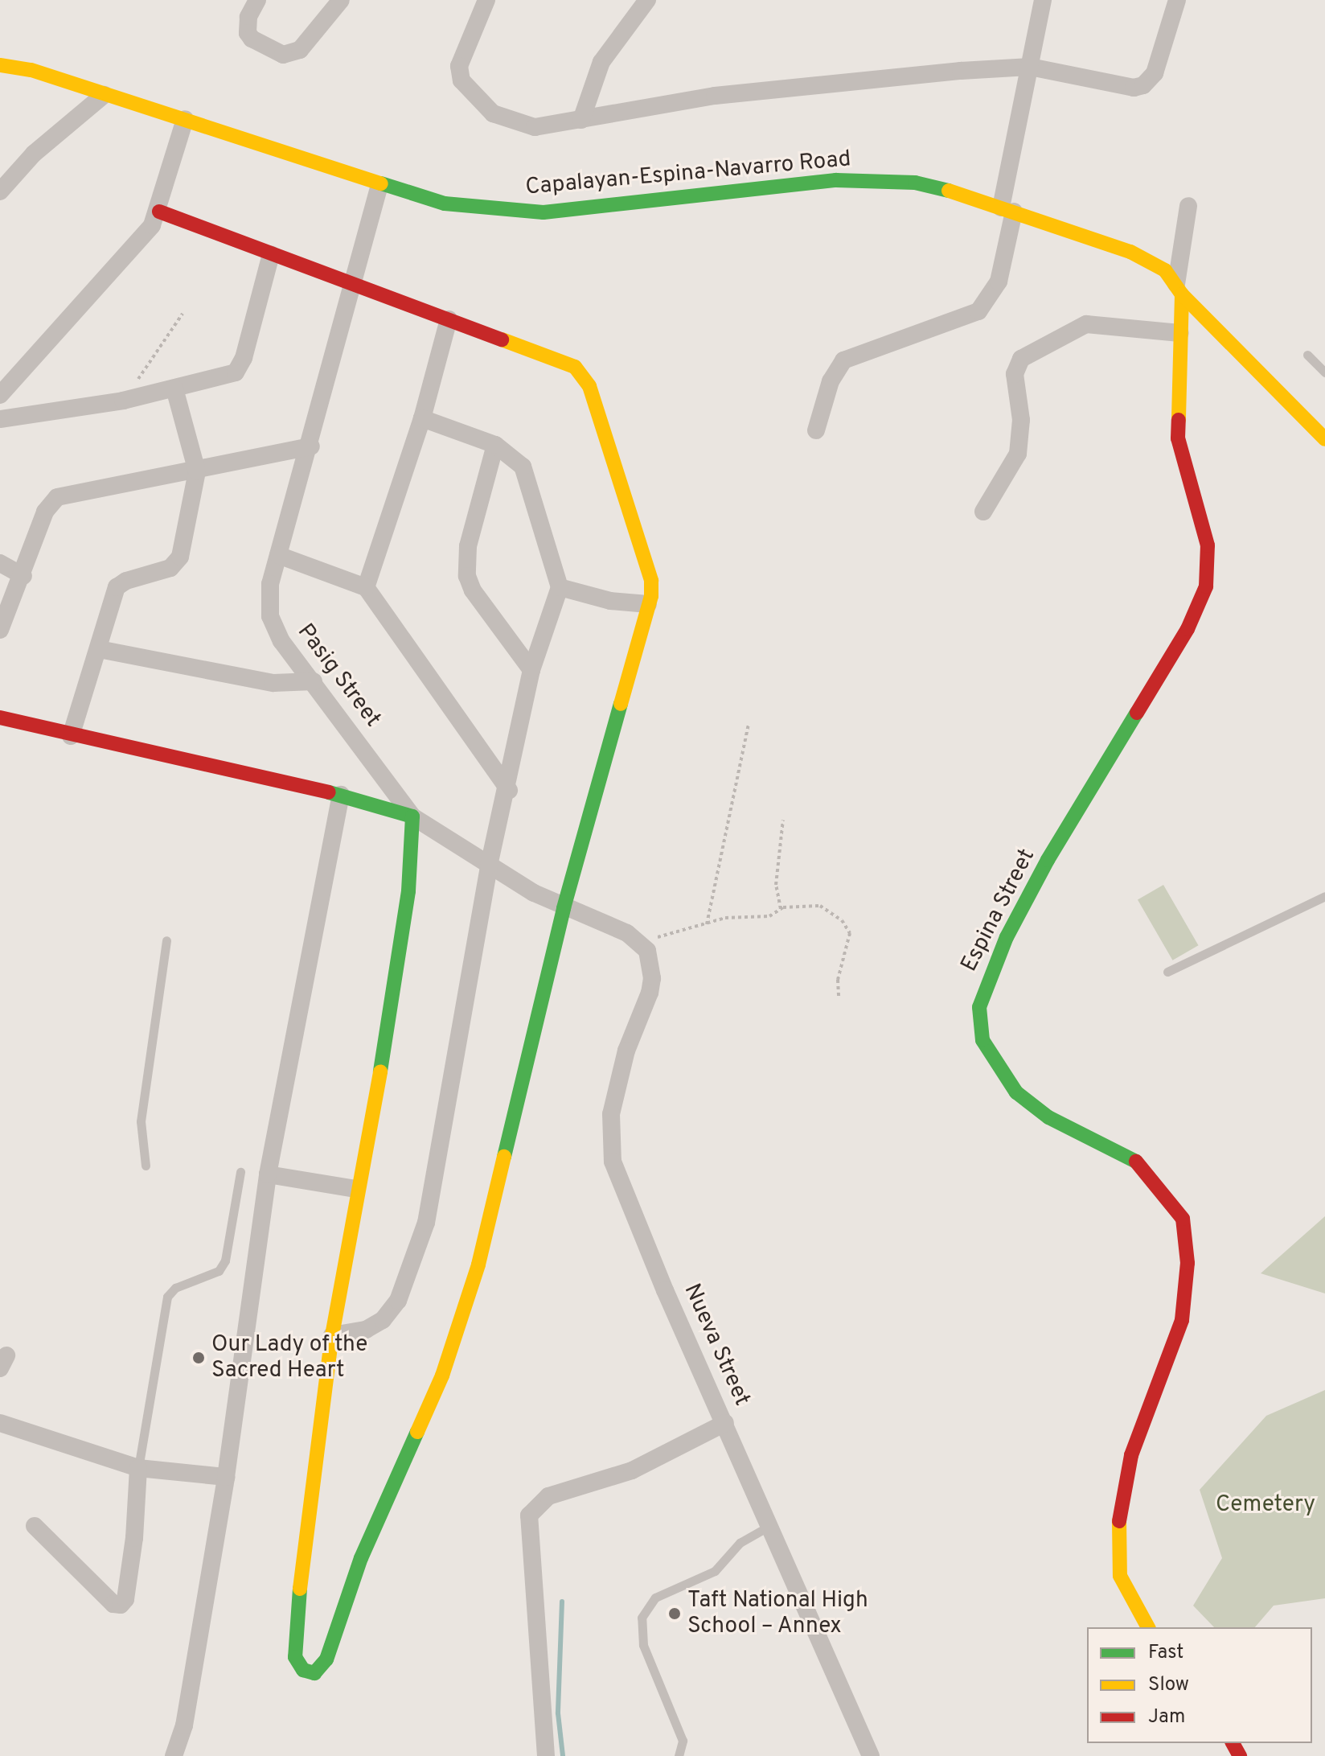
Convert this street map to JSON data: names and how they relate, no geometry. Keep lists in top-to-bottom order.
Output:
{
  "streets": {
    "street": [
      "Capalayan-Espina-Navarro Road",
      "Pasig Street",
      "Espina Street",
      "Nueva Street"
    ]
  },
  "crossings": [
    ["Capalayan-Espina-Navarro Road", "Pasig Street"],
    ["Capalayan-Espina-Navarro Road", "Espina Street"],
    ["Pasig Street", "Nueva Street"]
  ],
  "parks": ["Cemetery"],
  "places": ["Our Lady of the Sacred Heart", "Taft National High School – Annex"],
  "legend": ["Fast", "Slow", "Jam"]
}
